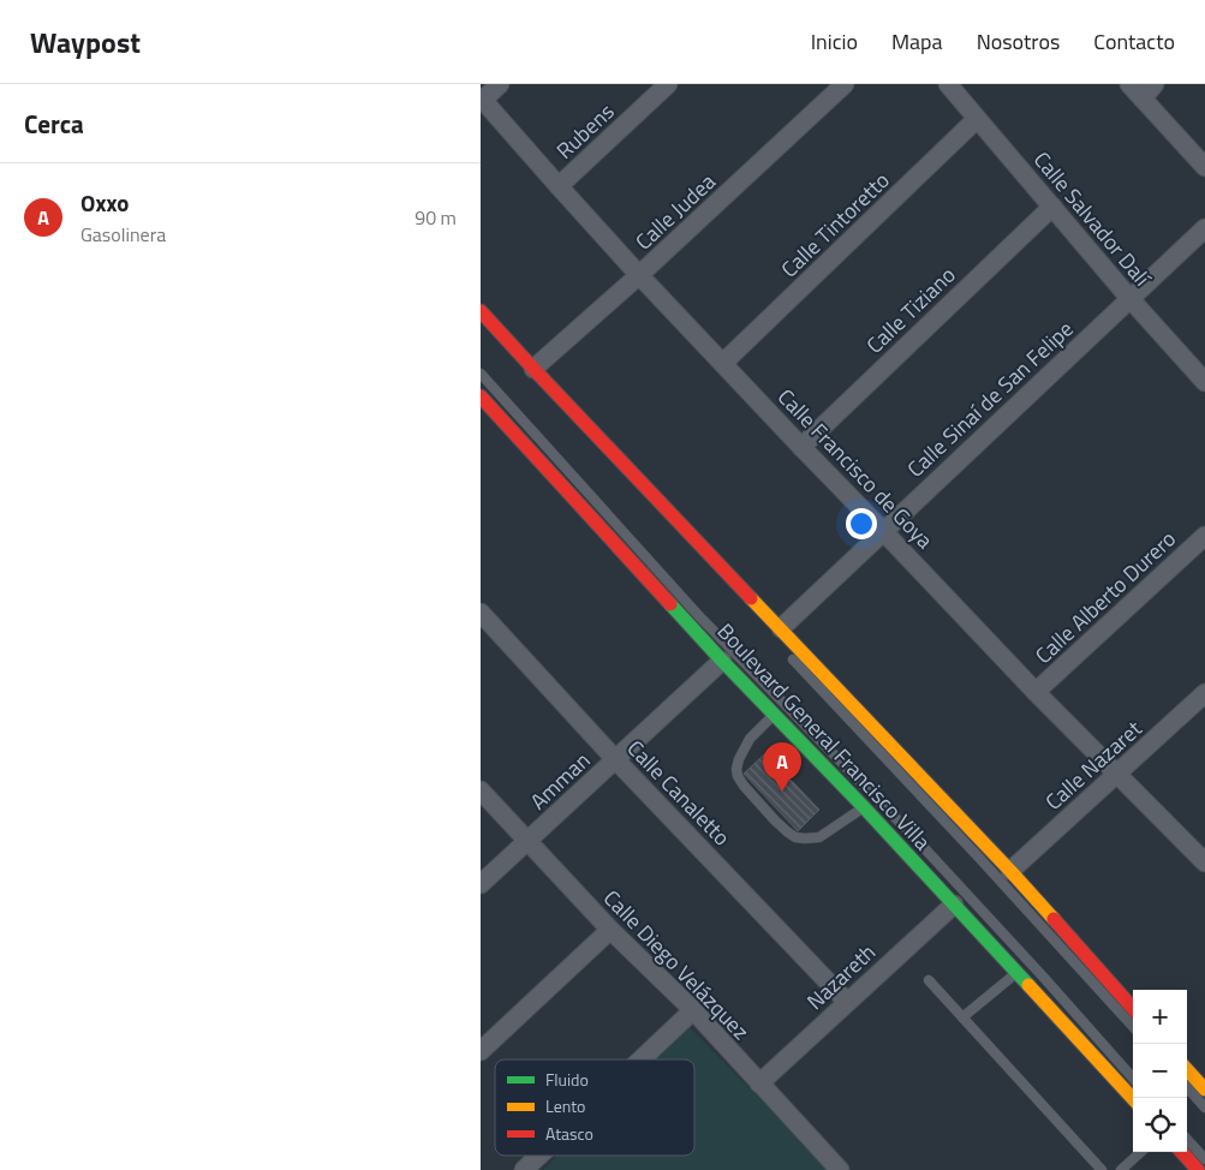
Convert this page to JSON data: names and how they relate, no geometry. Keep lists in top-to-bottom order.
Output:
{
  "streets": {
    "main road": ["Boulevard General Francisco Villa"],
    "street": [
      "Rubens",
      "Calle Judea",
      "Calle Salvador Dalí",
      "Calle Tintoretto",
      "Calle Tiziano",
      "Calle Sinaí de San Felipe",
      "Calle Francisco de Goya",
      "Calle Alberto Durero",
      "Calle Nazaret",
      "Amman",
      "Calle Canaletto",
      "Calle Diego Velázquez",
      "Nazareth"
    ]
  },
  "crossings": [
    ["Rubens", "Calle Francisco de Goya"],
    ["Calle Judea", "Calle Francisco de Goya"],
    ["Calle Judea", "Boulevard General Francisco Villa"],
    ["Calle Salvador Dalí", "Calle Tintoretto"],
    ["Calle Salvador Dalí", "Calle Tiziano"],
    ["Calle Salvador Dalí", "Calle Sinaí de San Felipe"],
    ["Calle Tintoretto", "Calle Francisco de Goya"],
    ["Calle Tiziano", "Calle Francisco de Goya"],
    ["Calle Sinaí de San Felipe", "Calle Francisco de Goya"],
    ["Calle Sinaí de San Felipe", "Boulevard General Francisco Villa"],
    ["Calle Francisco de Goya", "Calle Alberto Durero"],
    ["Calle Francisco de Goya", "Calle Nazaret"],
    ["Boulevard General Francisco Villa", "Calle Nazaret"],
    ["Boulevard General Francisco Villa", "Amman"],
    ["Boulevard General Francisco Villa", "Nazareth"],
    ["Amman", "Calle Canaletto"],
    ["Amman", "Calle Diego Velázquez"],
    ["Calle Canaletto", "Nazareth"],
    ["Calle Diego Velázquez", "Nazareth"]
  ],
  "legend": ["Fluido", "Lento", "Atasco"],
  "page": {
    "header": "Waypost",
    "nav": [
      "Inicio",
      "Mapa",
      "Nosotros",
      "Contacto"
    ],
    "heading": "Cerca",
    "list": [
      {
        "mark": "A",
        "name": "Oxxo",
        "note": "Gasolinera",
        "value": "90 m"
      }
    ],
    "pins": "A",
    "map_buttons": ["+", "−"]
  }
}
